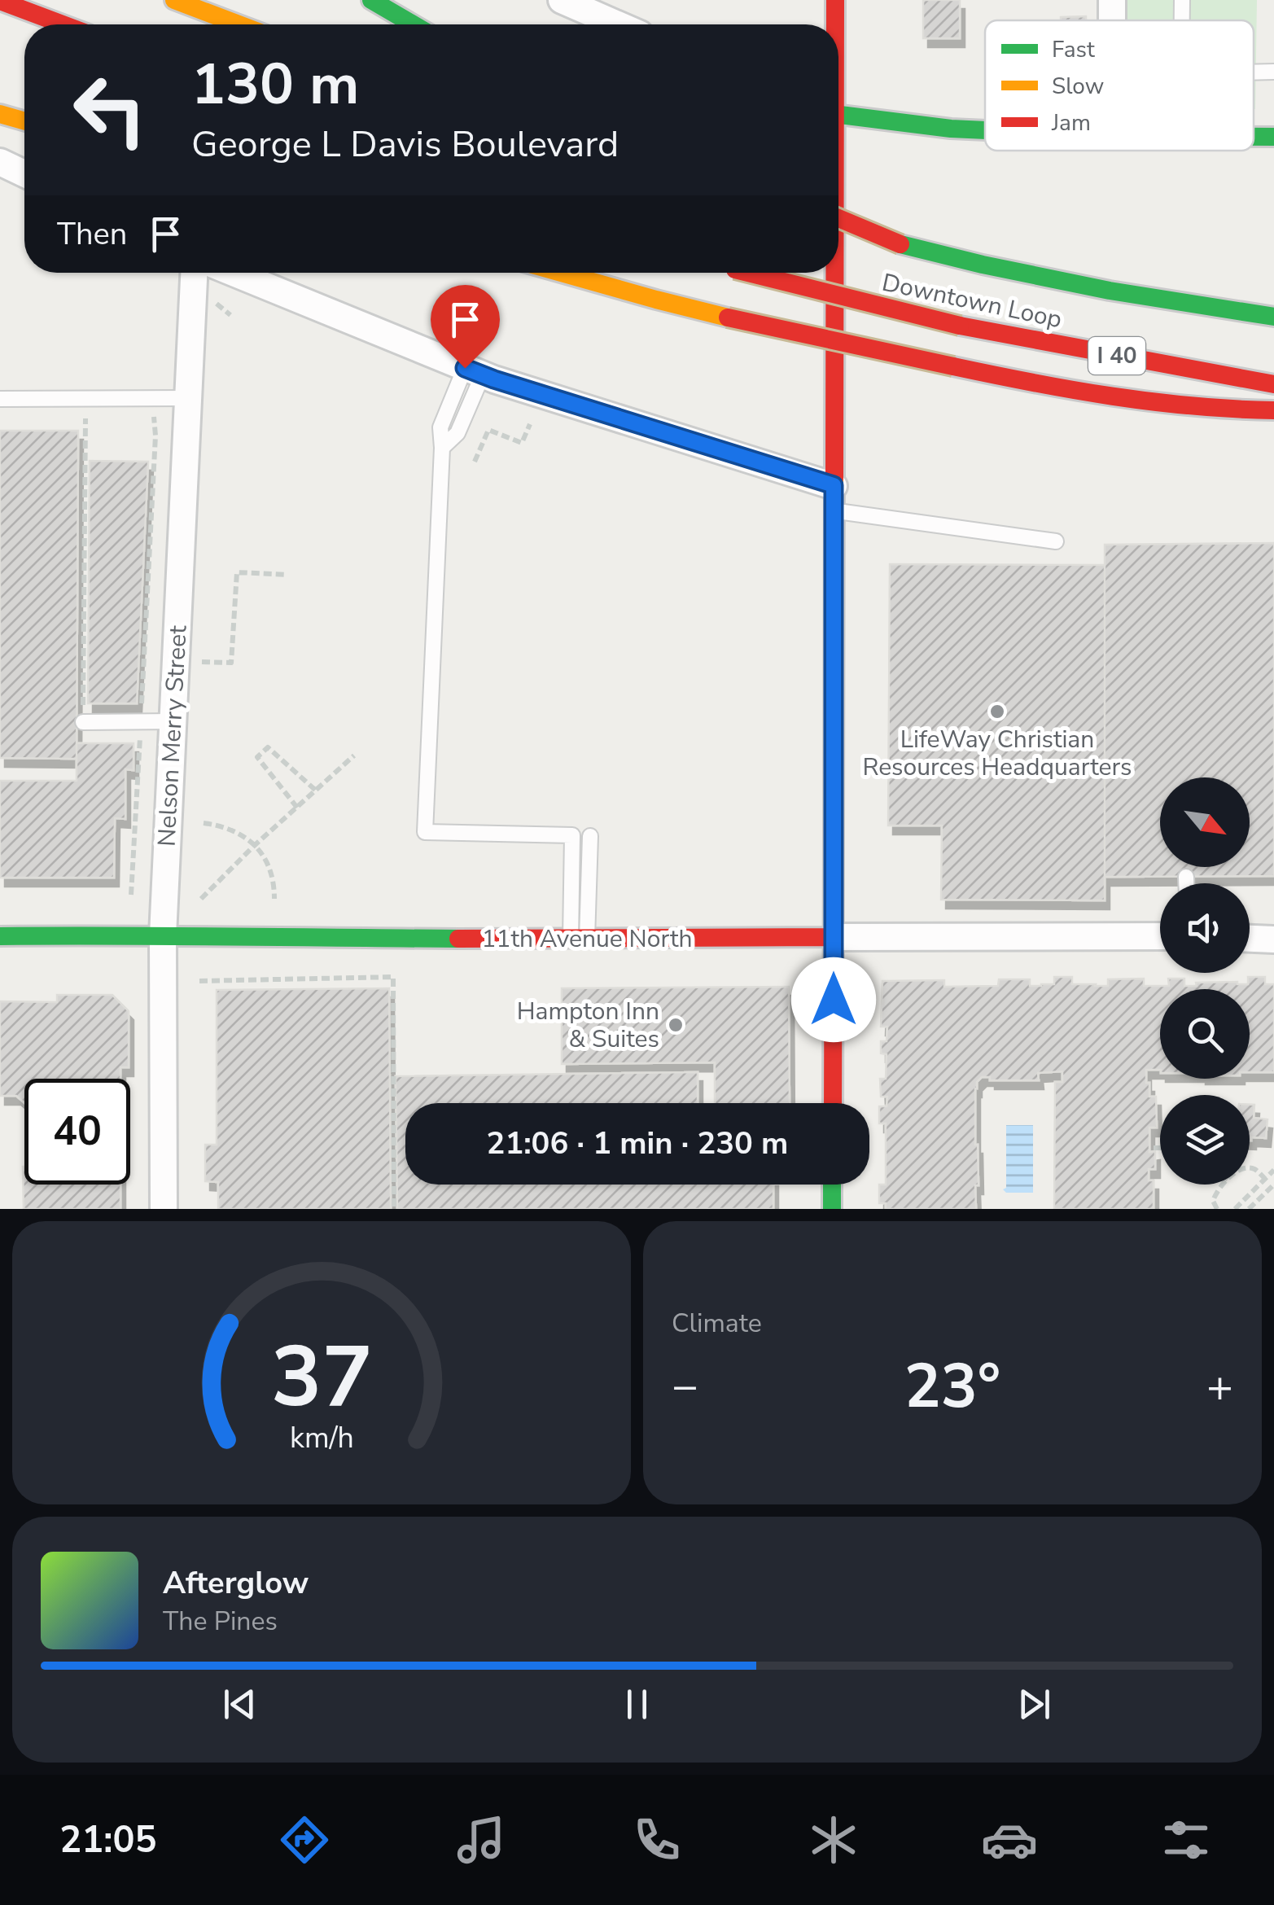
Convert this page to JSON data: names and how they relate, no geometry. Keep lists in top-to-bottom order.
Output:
{
  "streets": {
    "main road": ["Downtown Loop", "I 40", "11th Avenue North"],
    "street": ["Nelson Merry Street"]
  },
  "crossings": [
    ["Nelson Merry Street", "11th Avenue North"]
  ],
  "places": ["LifeWay Christian Resources Headquarters", "Hampton Inn & Suites"],
  "legend": ["Fast", "Slow", "Jam"],
  "north": "bottom right",
  "page": {
    "turn": ["130 m", "George L Davis Boulevard"],
    "then": "Then",
    "limit": "40",
    "trip": "21:06 · 1 min · 230 m",
    "tile": "Climate",
    "heat": ["−", "23°", "+"],
    "song": ["Afterglow", "The Pines"],
    "tabs": "21:05",
    "gauge": ["37", "km/h"]
  }
}
